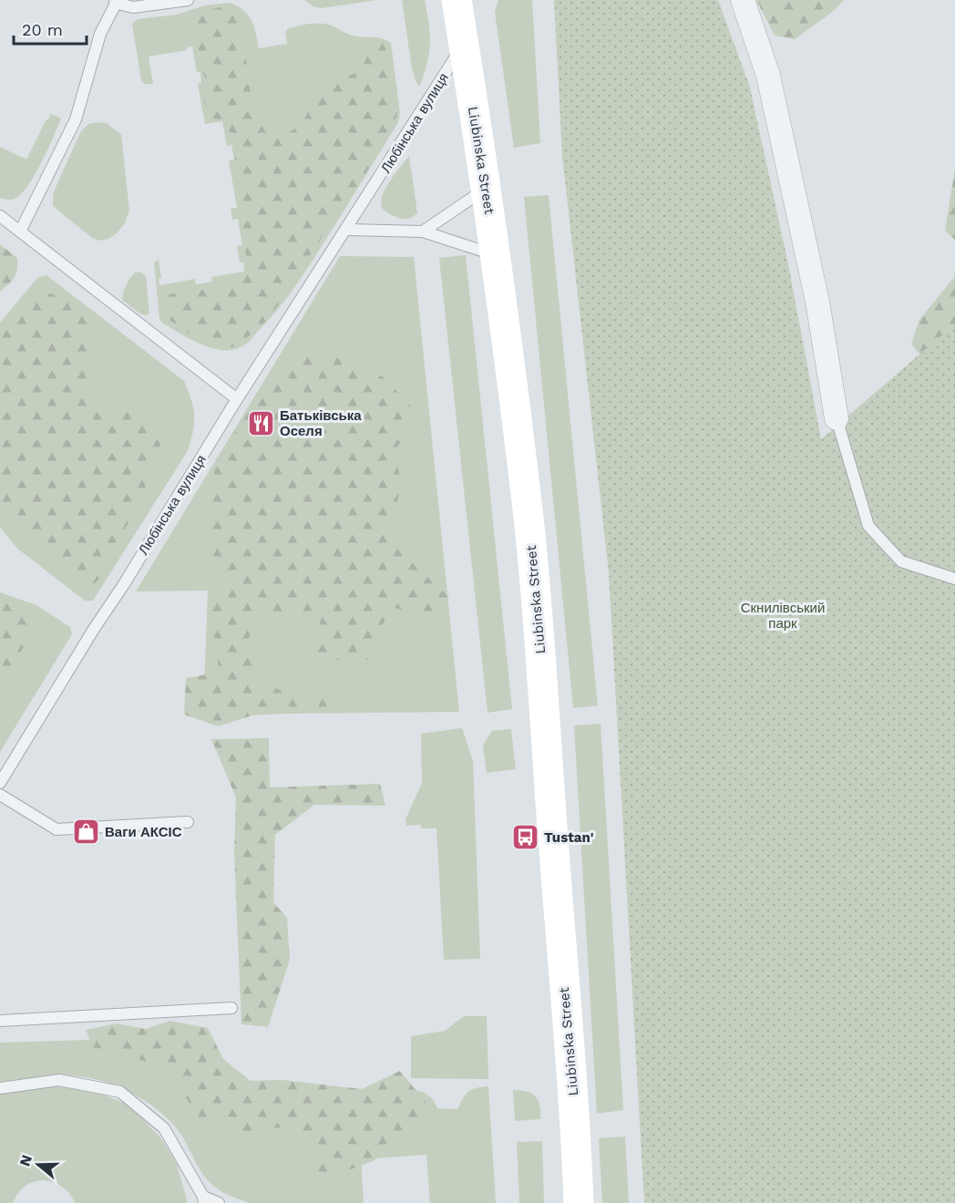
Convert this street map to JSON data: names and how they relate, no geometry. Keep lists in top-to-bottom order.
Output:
{
  "streets": {
    "main road": ["Liubinska Street"],
    "lane": ["Любінська вулиця"]
  },
  "crossings": [
    ["Любінська вулиця", "Liubinska Street"]
  ],
  "parks": ["Скнилівський парк"],
  "places": {
    "restaurant": ["Батьківська Оселя"],
    "shop": ["Ваги АКСІС"],
    "bus stop": ["Tustan'"]
  },
  "scale_bar": "20 m",
  "north": "left"
}
